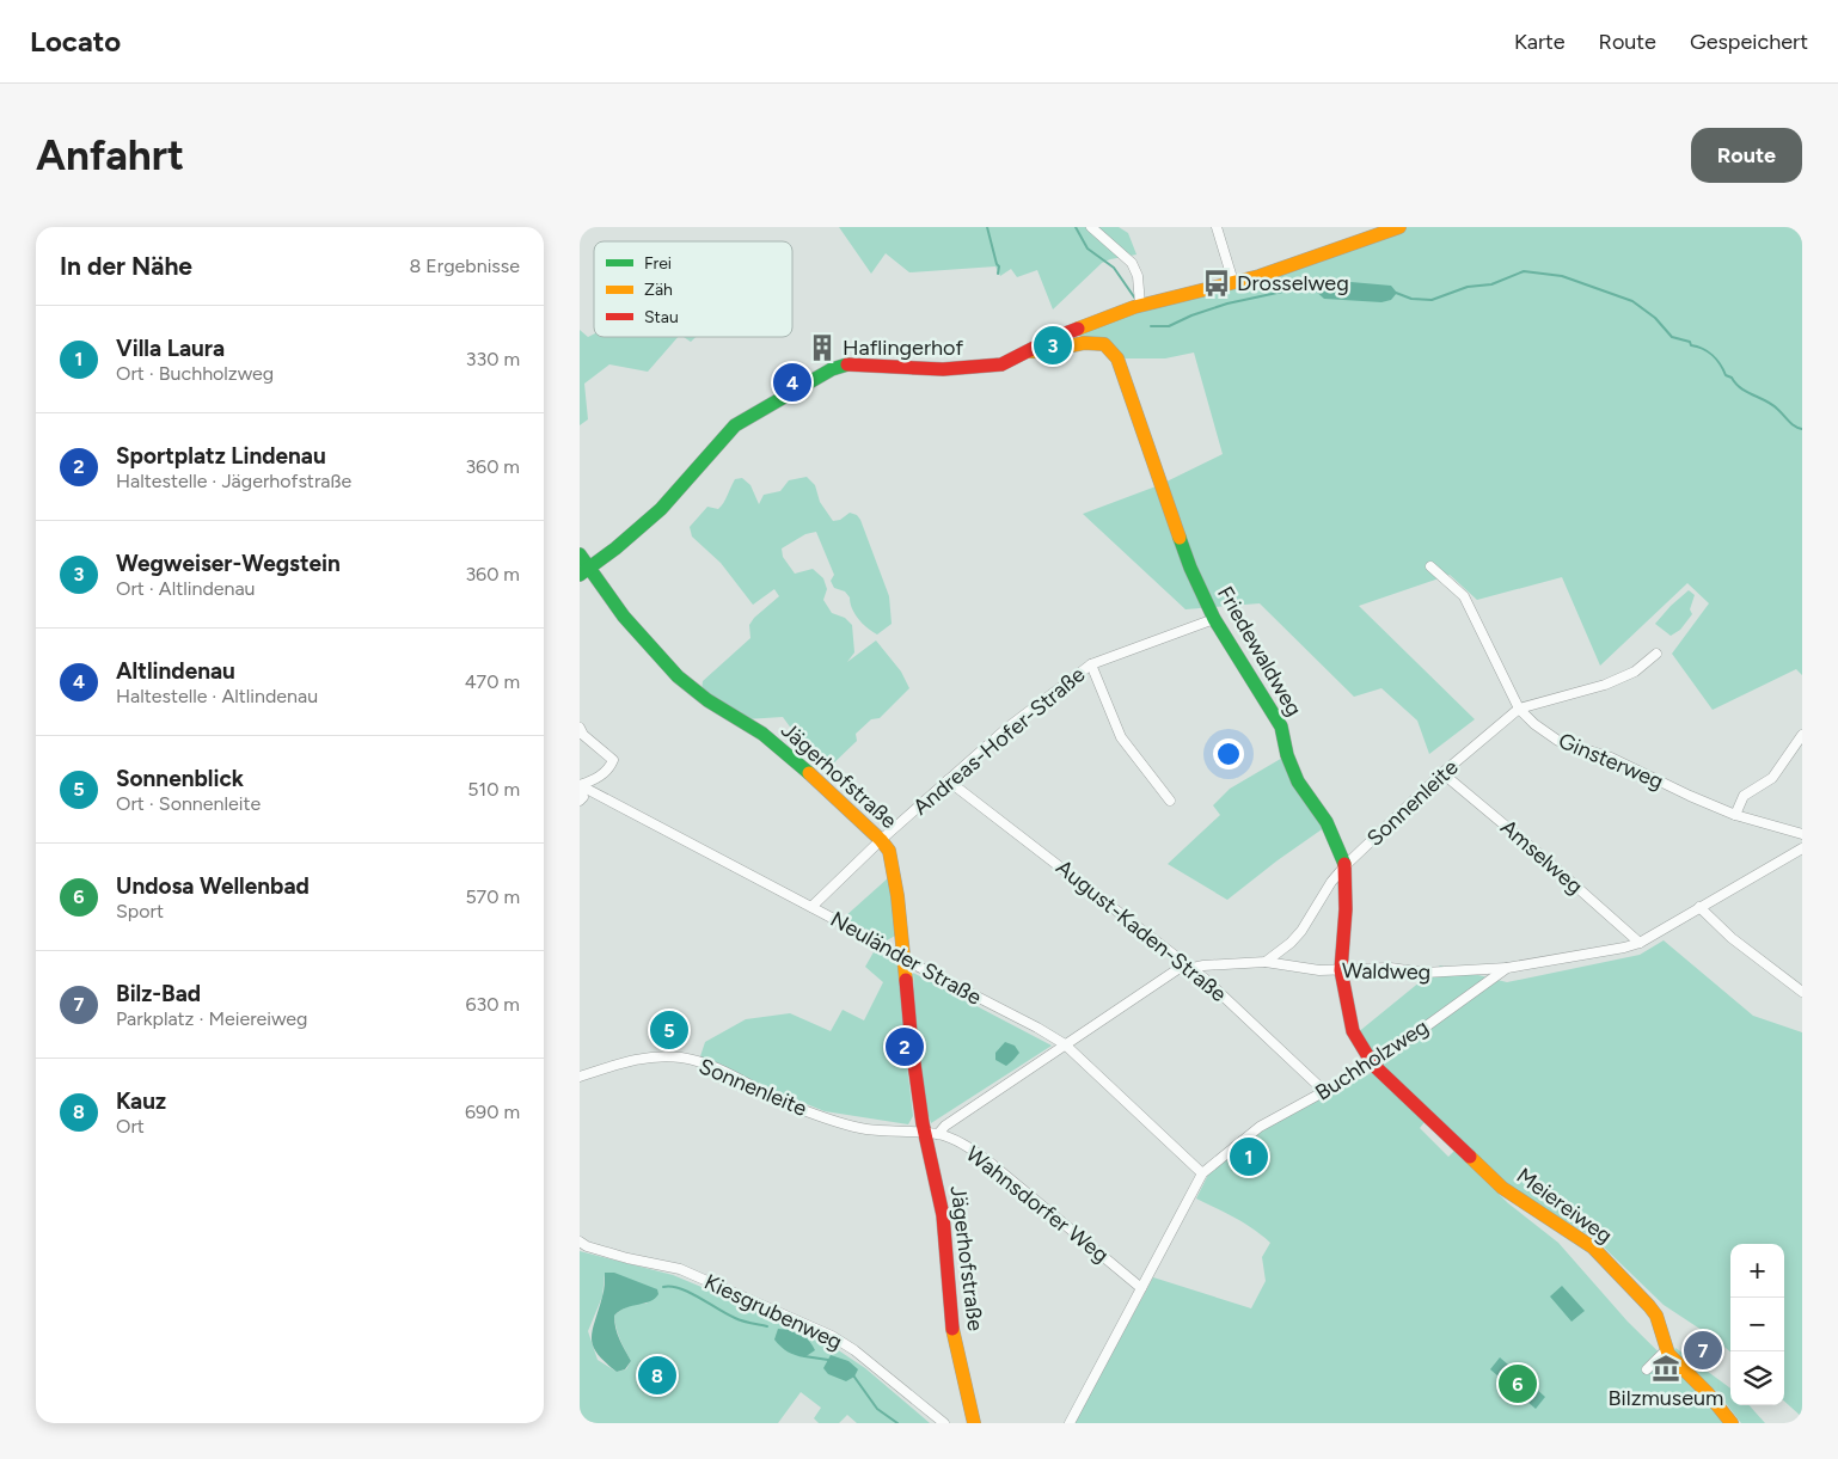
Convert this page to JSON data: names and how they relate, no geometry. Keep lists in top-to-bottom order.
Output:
{
  "streets": {
    "street": [
      "Friedewaldweg",
      "Andreas-Hofer-Straße",
      "Ginsterweg",
      "Jägerhofstraße",
      "Sonnenleite",
      "Amselweg",
      "August-Kaden-Straße",
      "Neuländer Straße",
      "Waldweg",
      "Buchholzweg",
      "Wahnsdorfer Weg",
      "Meiereiweg",
      "Kiesgrubenweg"
    ]
  },
  "crossings": [
    ["Friedewaldweg", "Andreas-Hofer-Straße"],
    ["Friedewaldweg", "Sonnenleite"],
    ["Friedewaldweg", "Waldweg"],
    ["Friedewaldweg", "Buchholzweg"],
    ["Friedewaldweg", "Meiereiweg"],
    ["Andreas-Hofer-Straße", "Jägerhofstraße"],
    ["Andreas-Hofer-Straße", "August-Kaden-Straße"],
    ["Andreas-Hofer-Straße", "Neuländer Straße"],
    ["Ginsterweg", "Sonnenleite"],
    ["Jägerhofstraße", "Sonnenleite"],
    ["Jägerhofstraße", "Neuländer Straße"],
    ["Jägerhofstraße", "Wahnsdorfer Weg"],
    ["Sonnenleite", "Amselweg"],
    ["Sonnenleite", "Waldweg"],
    ["Sonnenleite", "Wahnsdorfer Weg"],
    ["Amselweg", "Buchholzweg"],
    ["August-Kaden-Straße", "Buchholzweg"],
    ["Neuländer Straße", "Buchholzweg"],
    ["Waldweg", "Buchholzweg"],
    ["Buchholzweg", "Wahnsdorfer Weg"],
    ["Buchholzweg", "Meiereiweg"]
  ],
  "places": {
    "bus stop": ["Drosselweg"],
    "building": ["Haflingerhof"],
    "museum": ["Bilzmuseum"]
  },
  "legend": ["Frei", "Zäh", "Stau"],
  "page": {
    "header": "Locato",
    "nav": ["Karte", "Route", "Gespeichert"],
    "buttons": "Route",
    "title": "Anfahrt",
    "heading": ["In der Nähe", "8 Ergebnisse"],
    "list": [
      {
        "mark": "1",
        "name": "Villa Laura",
        "note": "Ort · Buchholzweg",
        "value": "330 m"
      },
      {
        "mark": "2",
        "name": "Sportplatz Lindenau",
        "note": "Haltestelle · Jägerhofstraße",
        "value": "360 m"
      },
      {
        "mark": "3",
        "name": "Wegweiser-Wegstein",
        "note": "Ort · Altlindenau",
        "value": "360 m"
      },
      {
        "mark": "4",
        "name": "Altlindenau",
        "note": "Haltestelle · Altlindenau",
        "value": "470 m"
      },
      {
        "mark": "5",
        "name": "Sonnenblick",
        "note": "Ort · Sonnenleite",
        "value": "510 m"
      },
      {
        "mark": "6",
        "name": "Undosa Wellenbad",
        "note": "Sport",
        "value": "570 m"
      },
      {
        "mark": "7",
        "name": "Bilz-Bad",
        "note": "Parkplatz · Meiereiweg",
        "value": "630 m"
      },
      {
        "mark": "8",
        "name": "Kauz",
        "note": "Ort",
        "value": "690 m"
      }
    ],
    "pins": [
      "3",
      "4",
      "5",
      "2",
      "1",
      "7",
      "8",
      "6"
    ],
    "map_buttons": ["+", "−"]
  }
}
